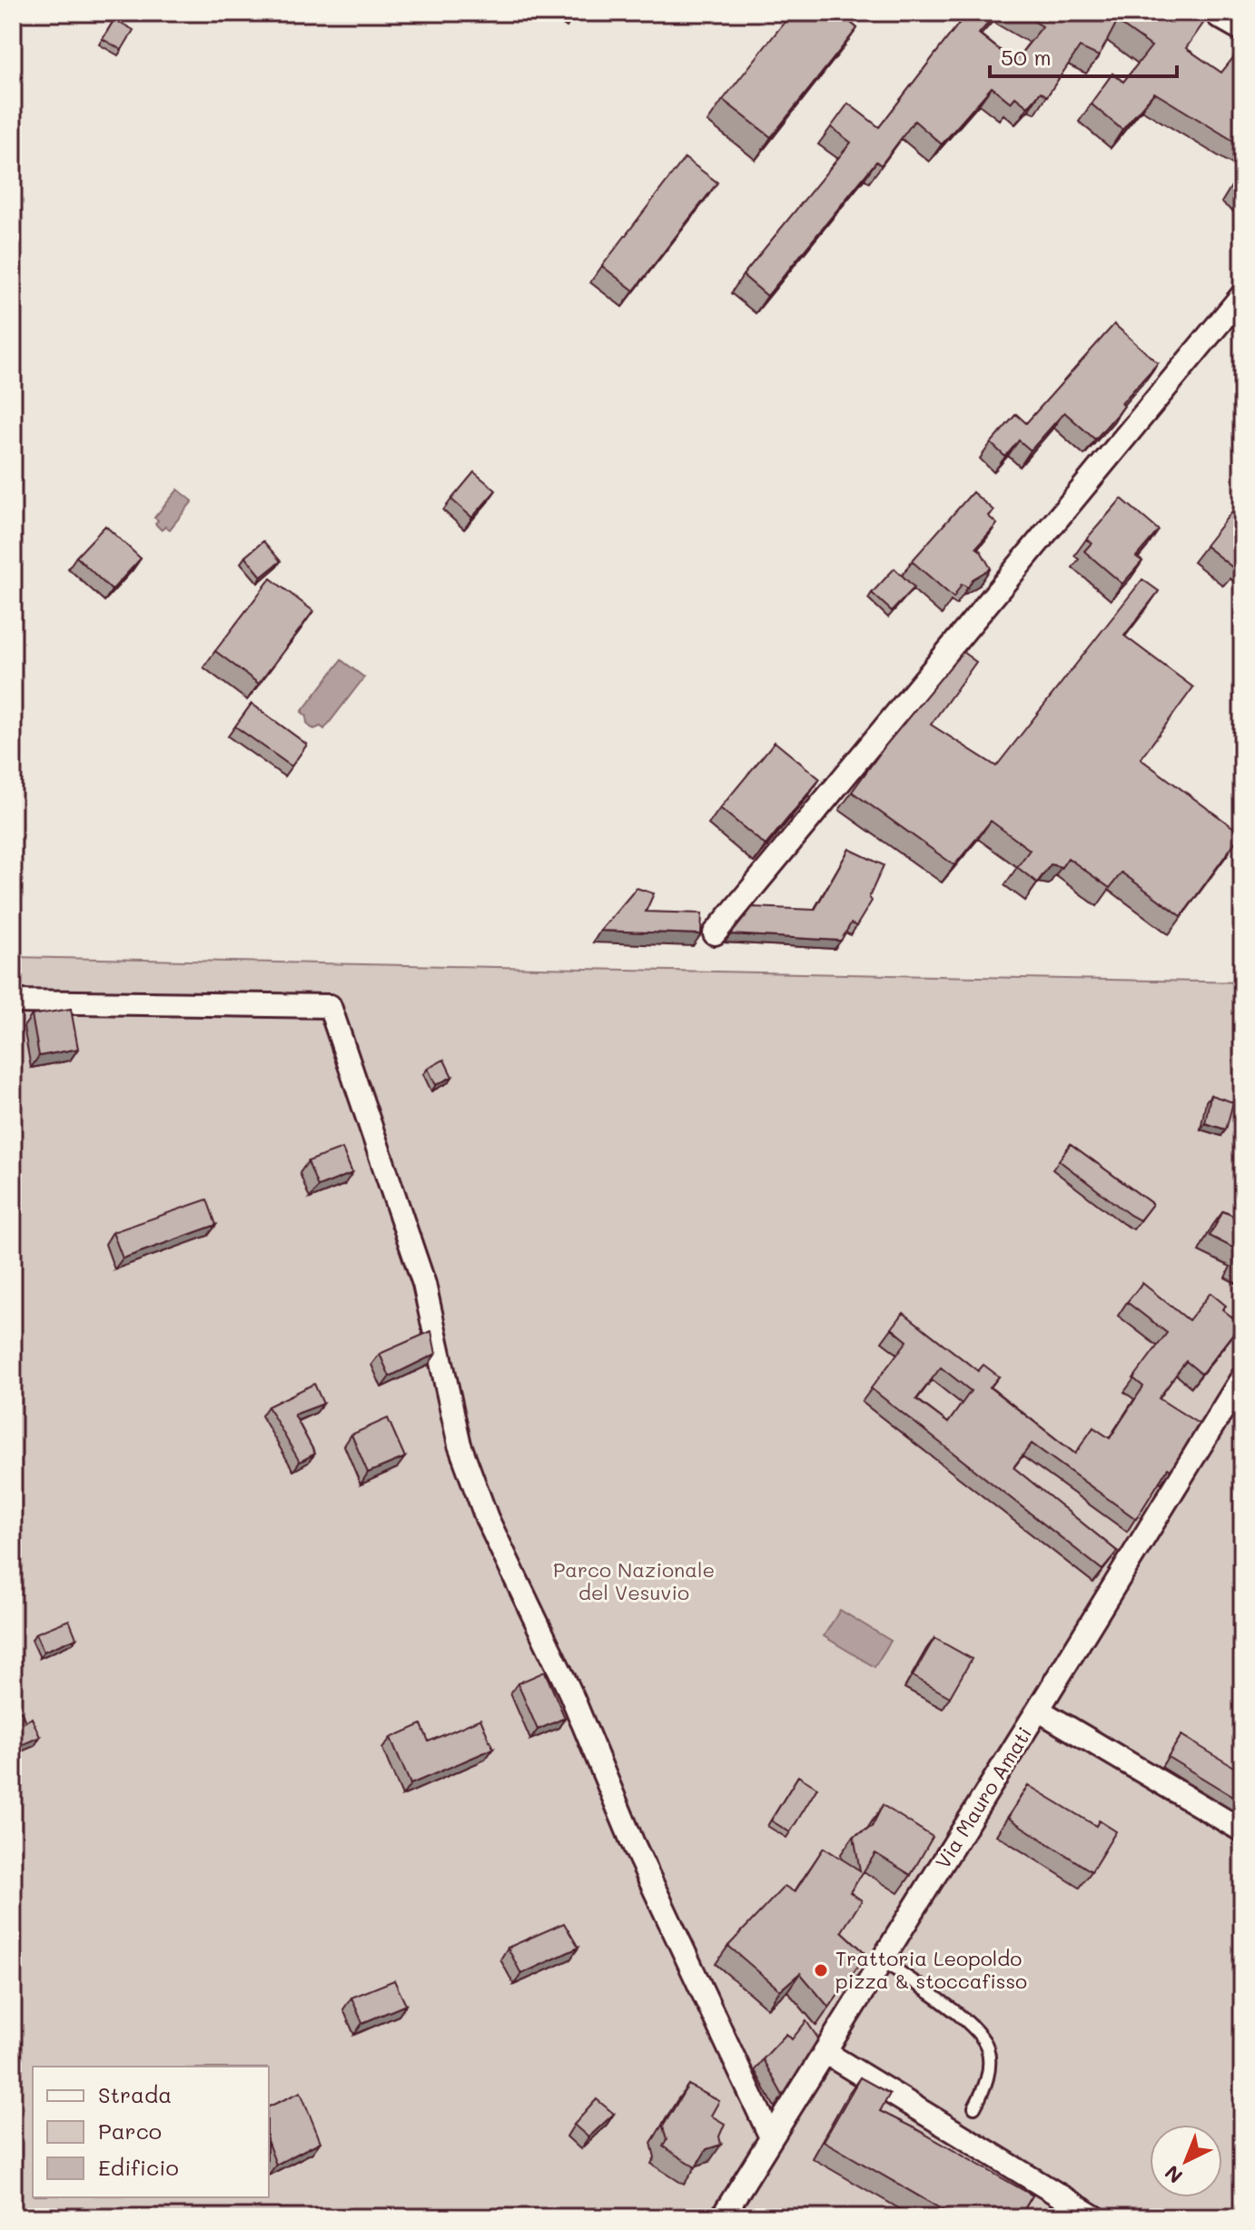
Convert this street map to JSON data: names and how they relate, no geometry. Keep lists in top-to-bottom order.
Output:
{
  "streets": {
    "street": ["Via Mauro Amati"]
  },
  "parks": ["Parco Nazionale del Vesuvio"],
  "places": ["Trattoria Leopoldo pizza & stoccafisso"],
  "legend": ["Strada", "Parco", "Edificio"],
  "scale_bar": "50 m",
  "north": "bottom left"
}
